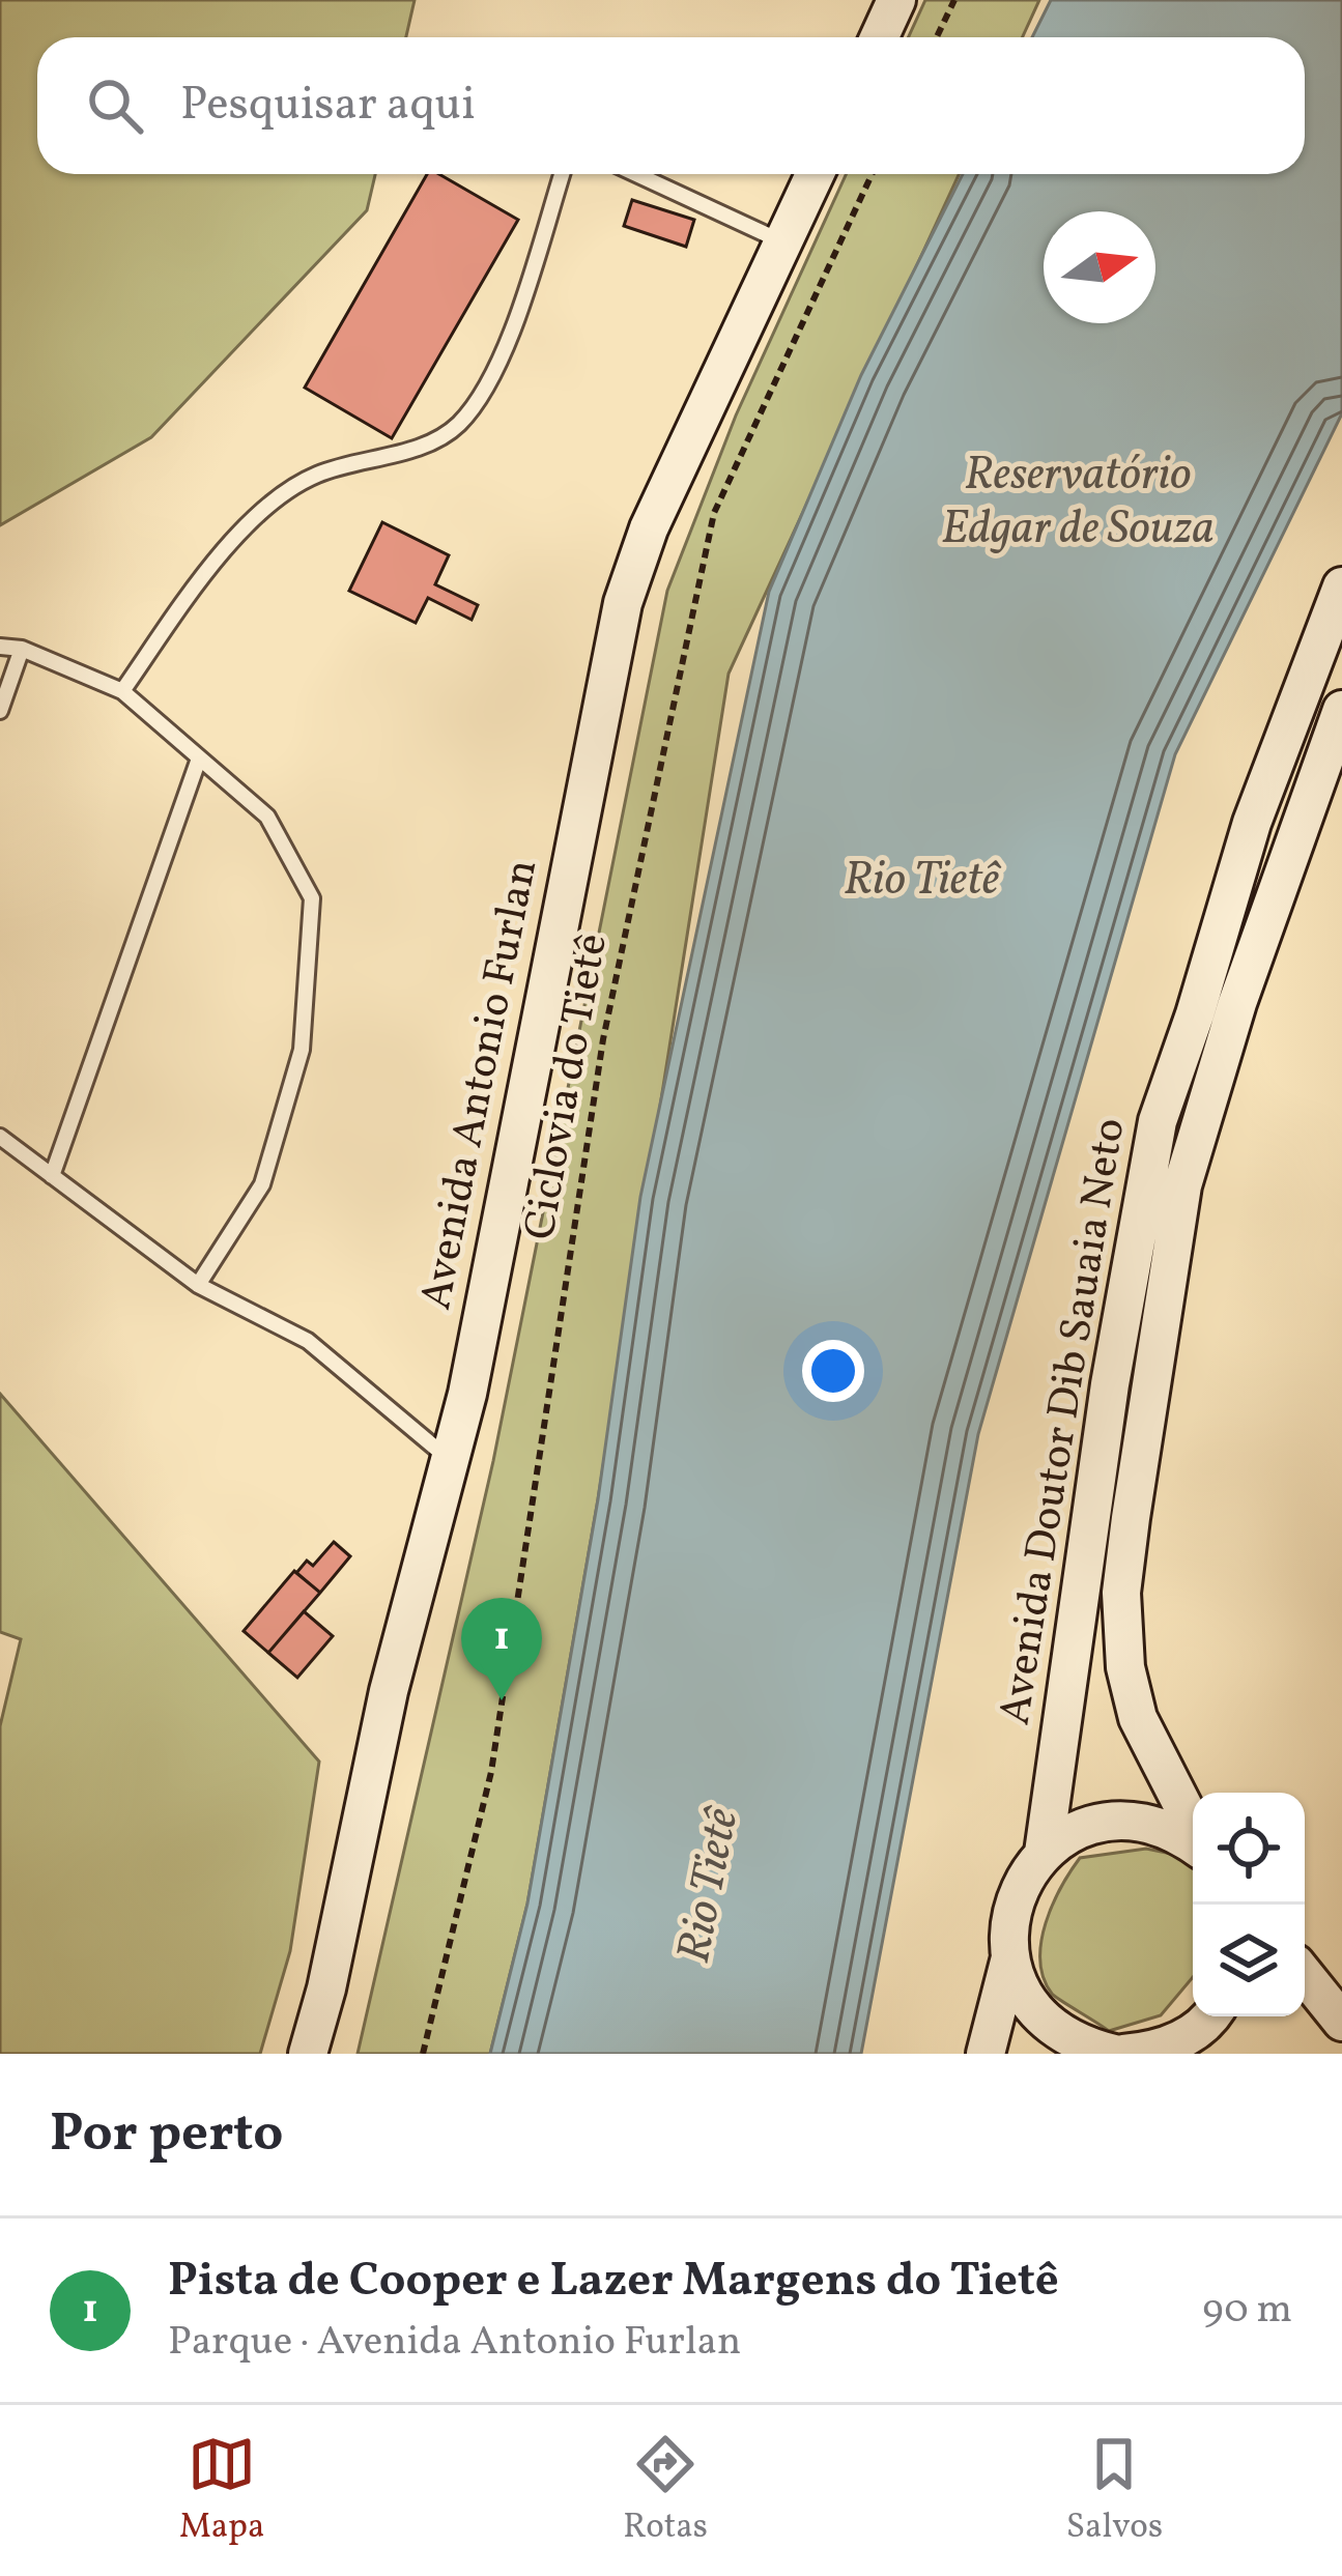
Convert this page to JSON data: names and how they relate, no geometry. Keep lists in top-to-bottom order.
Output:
{
  "streets": {
    "main road": ["Avenida Antonio Furlan", "Avenida Doutor Dib Sauaia Neto"],
    "path": ["Ciclovia do Tietê"]
  },
  "water": ["Reservatório Edgar de Souza", "Rio Tietê"],
  "north": "right",
  "page": {
    "search": "Pesquisar aqui",
    "pins": "1",
    "heading": "Por perto",
    "list": [
      {
        "mark": "1",
        "name": "Pista de Cooper e Lazer Margens do Tietê",
        "note": "Parque · Avenida Antonio Furlan",
        "value": "90 m"
      }
    ],
    "nav": ["Mapa", "Rotas", "Salvos"]
  }
}
